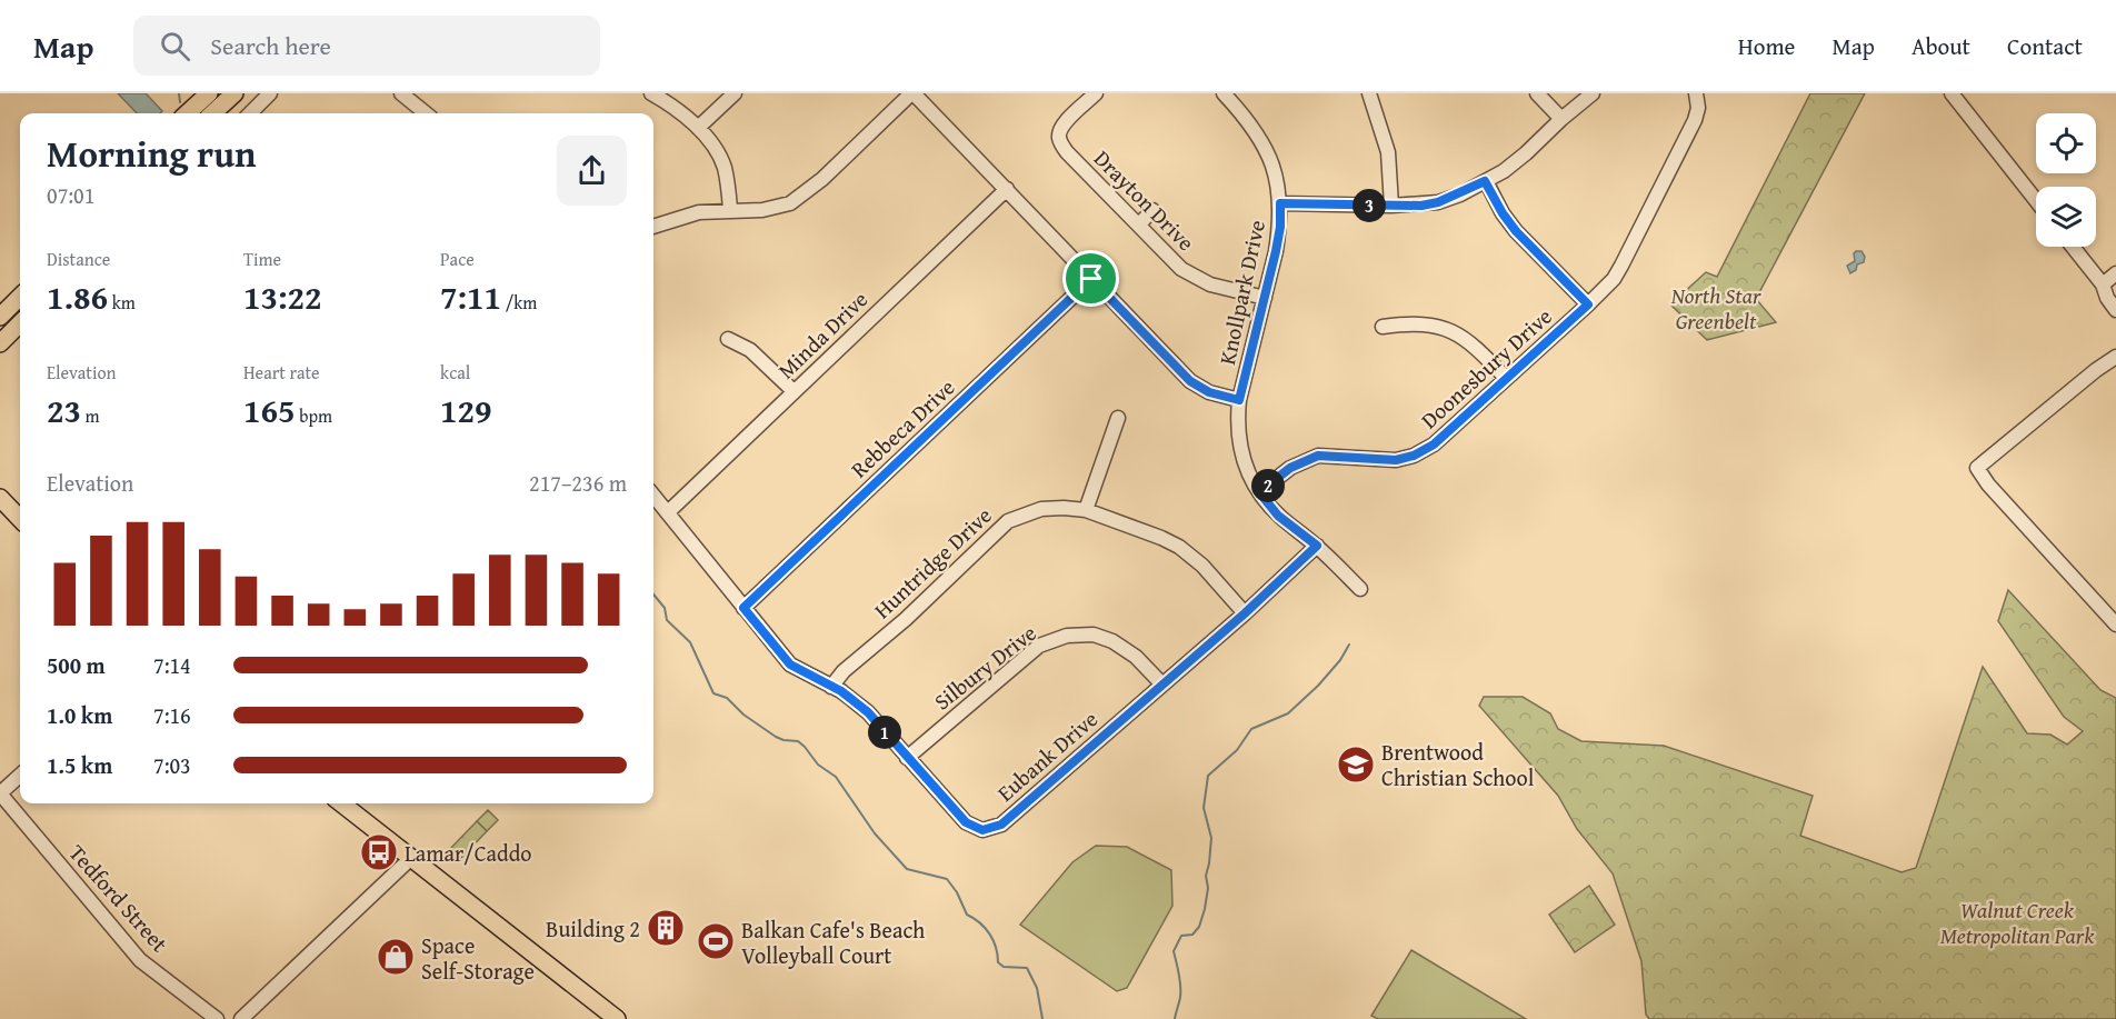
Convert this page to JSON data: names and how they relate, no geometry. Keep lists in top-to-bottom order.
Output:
{
  "streets": {
    "street": [
      "Drayton Drive",
      "Knollpark Drive",
      "Minda Drive",
      "Doonesbury Drive",
      "Rebbeca Drive",
      "Huntridge Drive",
      "Silbury Drive",
      "Eubank Drive",
      "Tedford Street"
    ]
  },
  "crossings": [
    ["Drayton Drive", "Knollpark Drive"],
    ["Knollpark Drive", "Doonesbury Drive"],
    ["Knollpark Drive", "Eubank Drive"],
    ["Minda Drive", "Eubank Drive"],
    ["Rebbeca Drive", "Eubank Drive"],
    ["Huntridge Drive", "Eubank Drive"],
    ["Silbury Drive", "Eubank Drive"]
  ],
  "parks": ["North Star Greenbelt", "Walnut Creek Metropolitan Park"],
  "places": {
    "school or university": ["Brentwood Christian School"],
    "bus stop": ["Lamar/Caddo"],
    "building": ["Building 2"],
    "sports": ["Balkan Cafe's Beach Volleyball Court"],
    "shop": ["Space Self-Storage"]
  },
  "page": {
    "header": "Map",
    "search": "Search here",
    "nav": [
      "Home",
      "Map",
      "About",
      "Contact"
    ],
    "heading": ["Morning run", "07:01"],
    "pins": ["3", "2", "1"],
    "stats": [
      ["Distance", "1.86 km"],
      ["Time", "13:22"],
      ["Pace", "7:11 /km"],
      ["Elevation", "23 m"],
      ["Heart rate", "165 bpm"],
      ["kcal", "129"]
    ],
    "chart": ["Elevation", "217–236 m"],
    "list": [
      {
        "name": "500 m",
        "note": "7:14"
      },
      {
        "name": "1.0 km",
        "note": "7:16"
      },
      {
        "name": "1.5 km",
        "note": "7:03"
      }
    ]
  }
}
